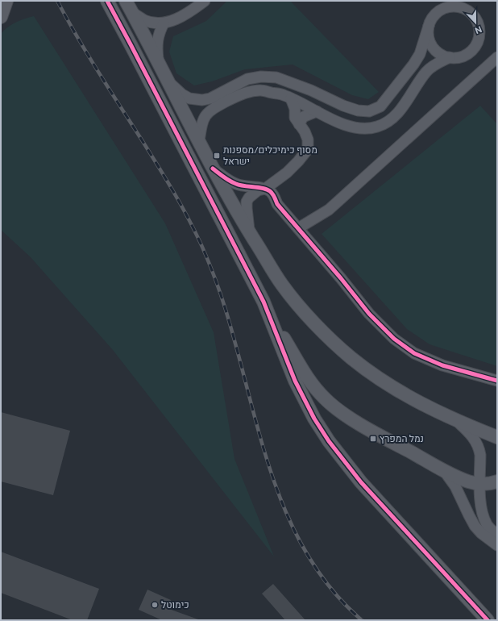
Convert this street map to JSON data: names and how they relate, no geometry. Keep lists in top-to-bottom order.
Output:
{
  "places": {
    "transit": ["מסוף כימיכלים/מספנות ישראל", "נמל המפרץ"],
    "other": ["כימוטל"]
  },
  "north": "bottom"
}
